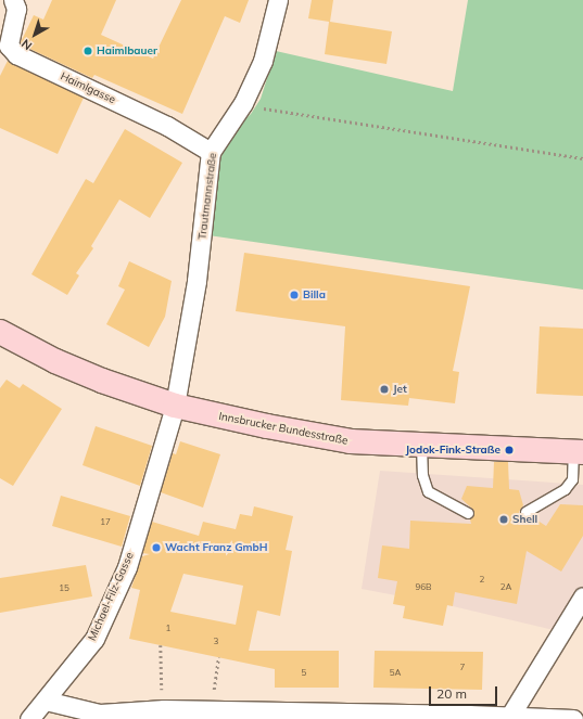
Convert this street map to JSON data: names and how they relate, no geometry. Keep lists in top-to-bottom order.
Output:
{
  "streets": {
    "main road": ["Innsbrucker Bundesstraße"],
    "street": ["Haimlgasse", "Trautmannstraße", "Michael-Filz-Gasse"]
  },
  "crossings": [
    ["Haimlgasse", "Trautmannstraße"],
    ["Trautmannstraße", "Innsbrucker Bundesstraße"],
    ["Trautmannstraße", "Michael-Filz-Gasse"],
    ["Innsbrucker Bundesstraße", "Michael-Filz-Gasse"]
  ],
  "places": [
    "Haimlbauer",
    "Billa",
    "Jet",
    "Jodok-Fink-Straße",
    "Shell",
    "Wacht Franz GmbH"
  ],
  "house_numbers": [
    "17",
    "2",
    "96B",
    "2A",
    "15",
    "1",
    "3",
    "7",
    "5",
    "5A"
  ],
  "scale_bar": "20 m",
  "north": "bottom left"
}
